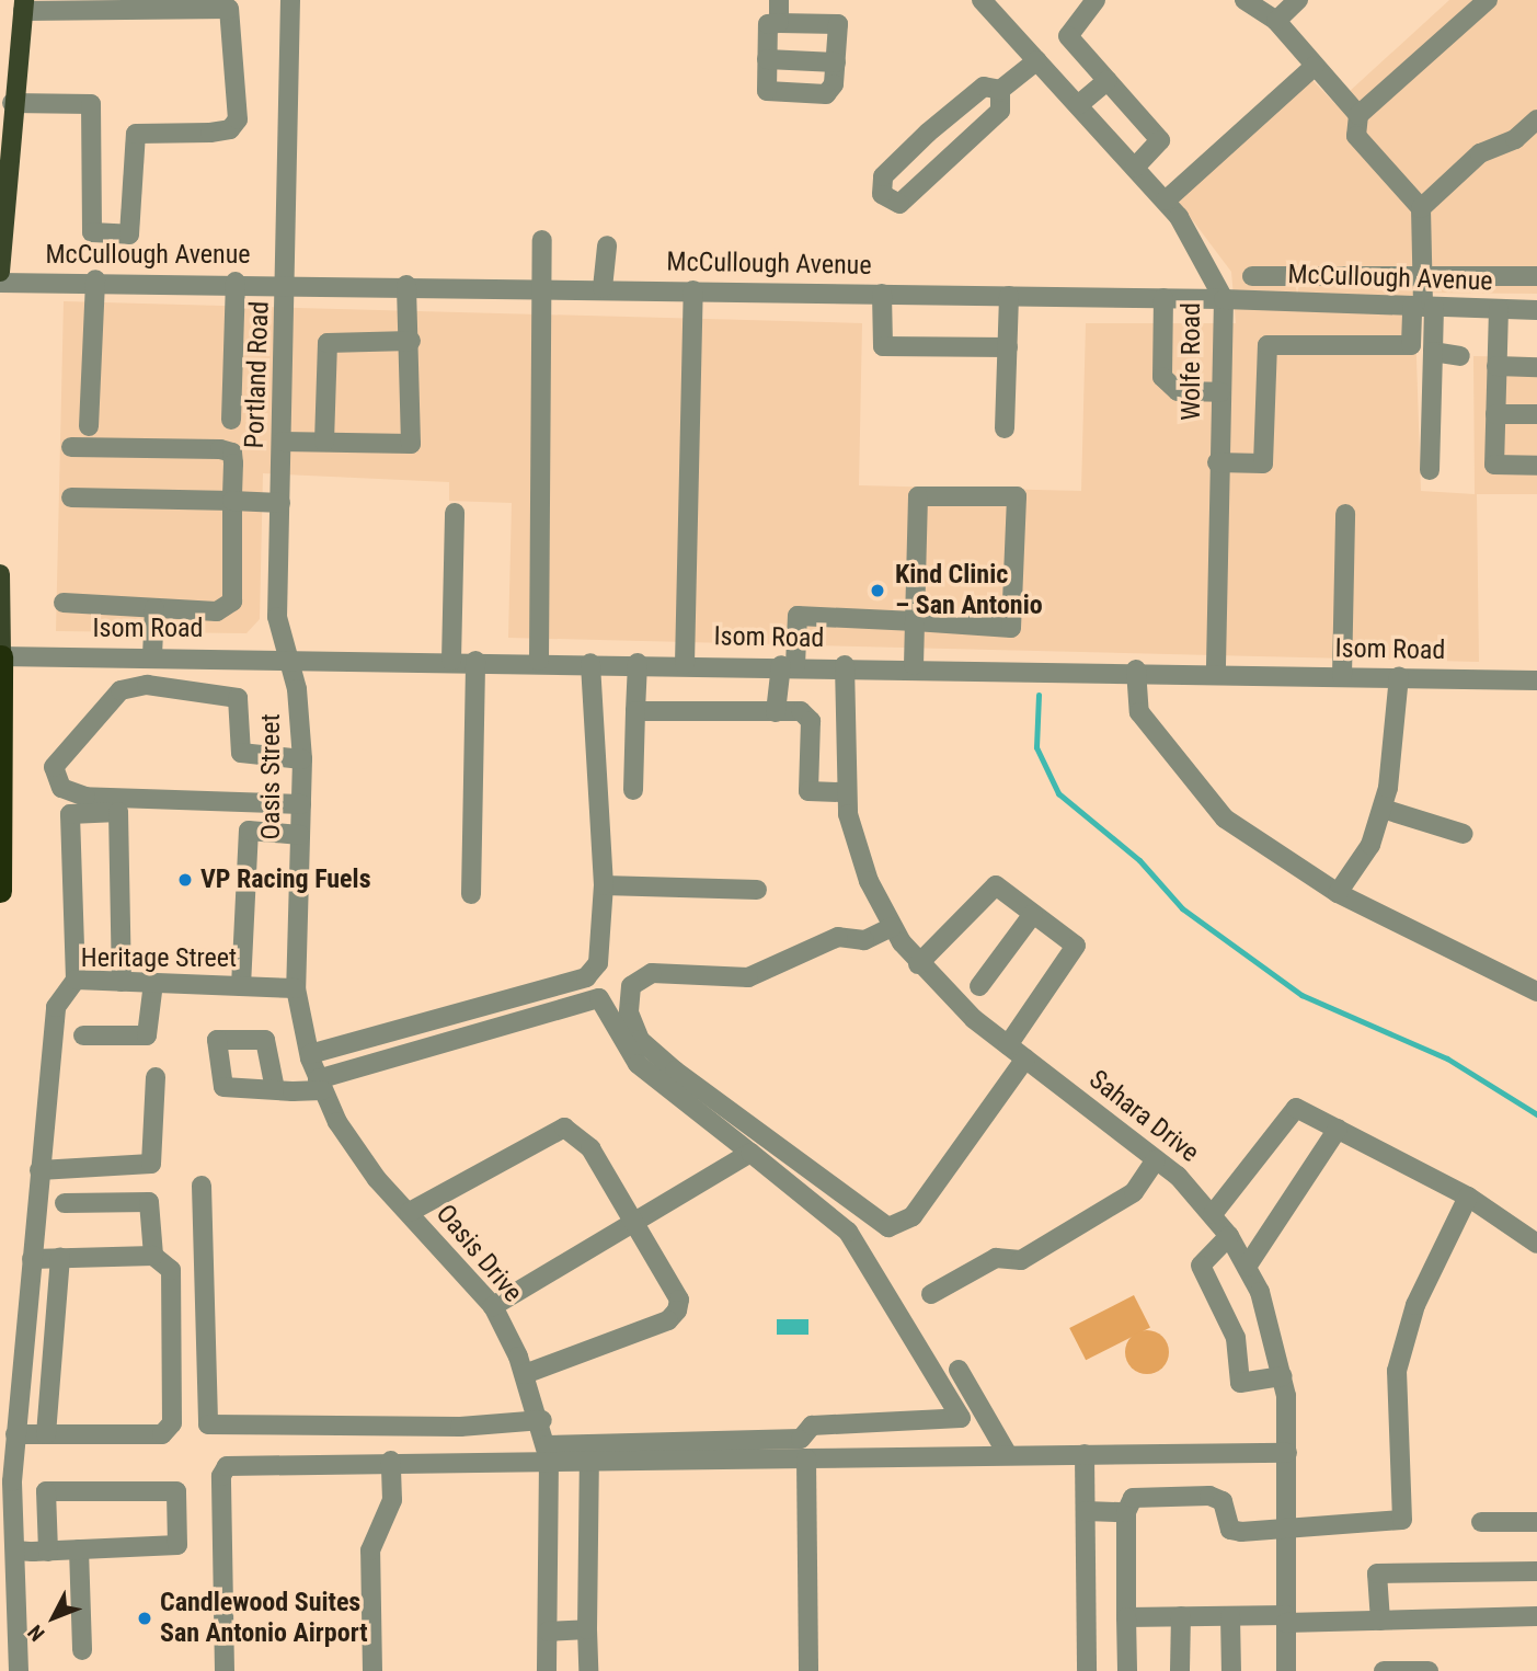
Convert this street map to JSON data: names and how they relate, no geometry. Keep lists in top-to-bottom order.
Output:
{
  "streets": {
    "street": [
      "McCullough Avenue",
      "Wolfe Road",
      "Portland Road",
      "Isom Road",
      "Oasis Street",
      "Heritage Street",
      "Sahara Drive",
      "Oasis Drive"
    ]
  },
  "crossings": [
    ["McCullough Avenue", "Wolfe Road"],
    ["McCullough Avenue", "Portland Road"],
    ["Wolfe Road", "Isom Road"],
    ["Portland Road", "Isom Road"],
    ["Portland Road", "Oasis Street"],
    ["Isom Road", "Oasis Street"],
    ["Isom Road", "Sahara Drive"],
    ["Oasis Street", "Heritage Street"],
    ["Oasis Street", "Oasis Drive"],
    ["Heritage Street", "Oasis Drive"]
  ],
  "places": ["Kind Clinic – San Antonio", "VP Racing Fuels", "Candlewood Suites San Antonio Airport"],
  "north": "bottom left"
}
